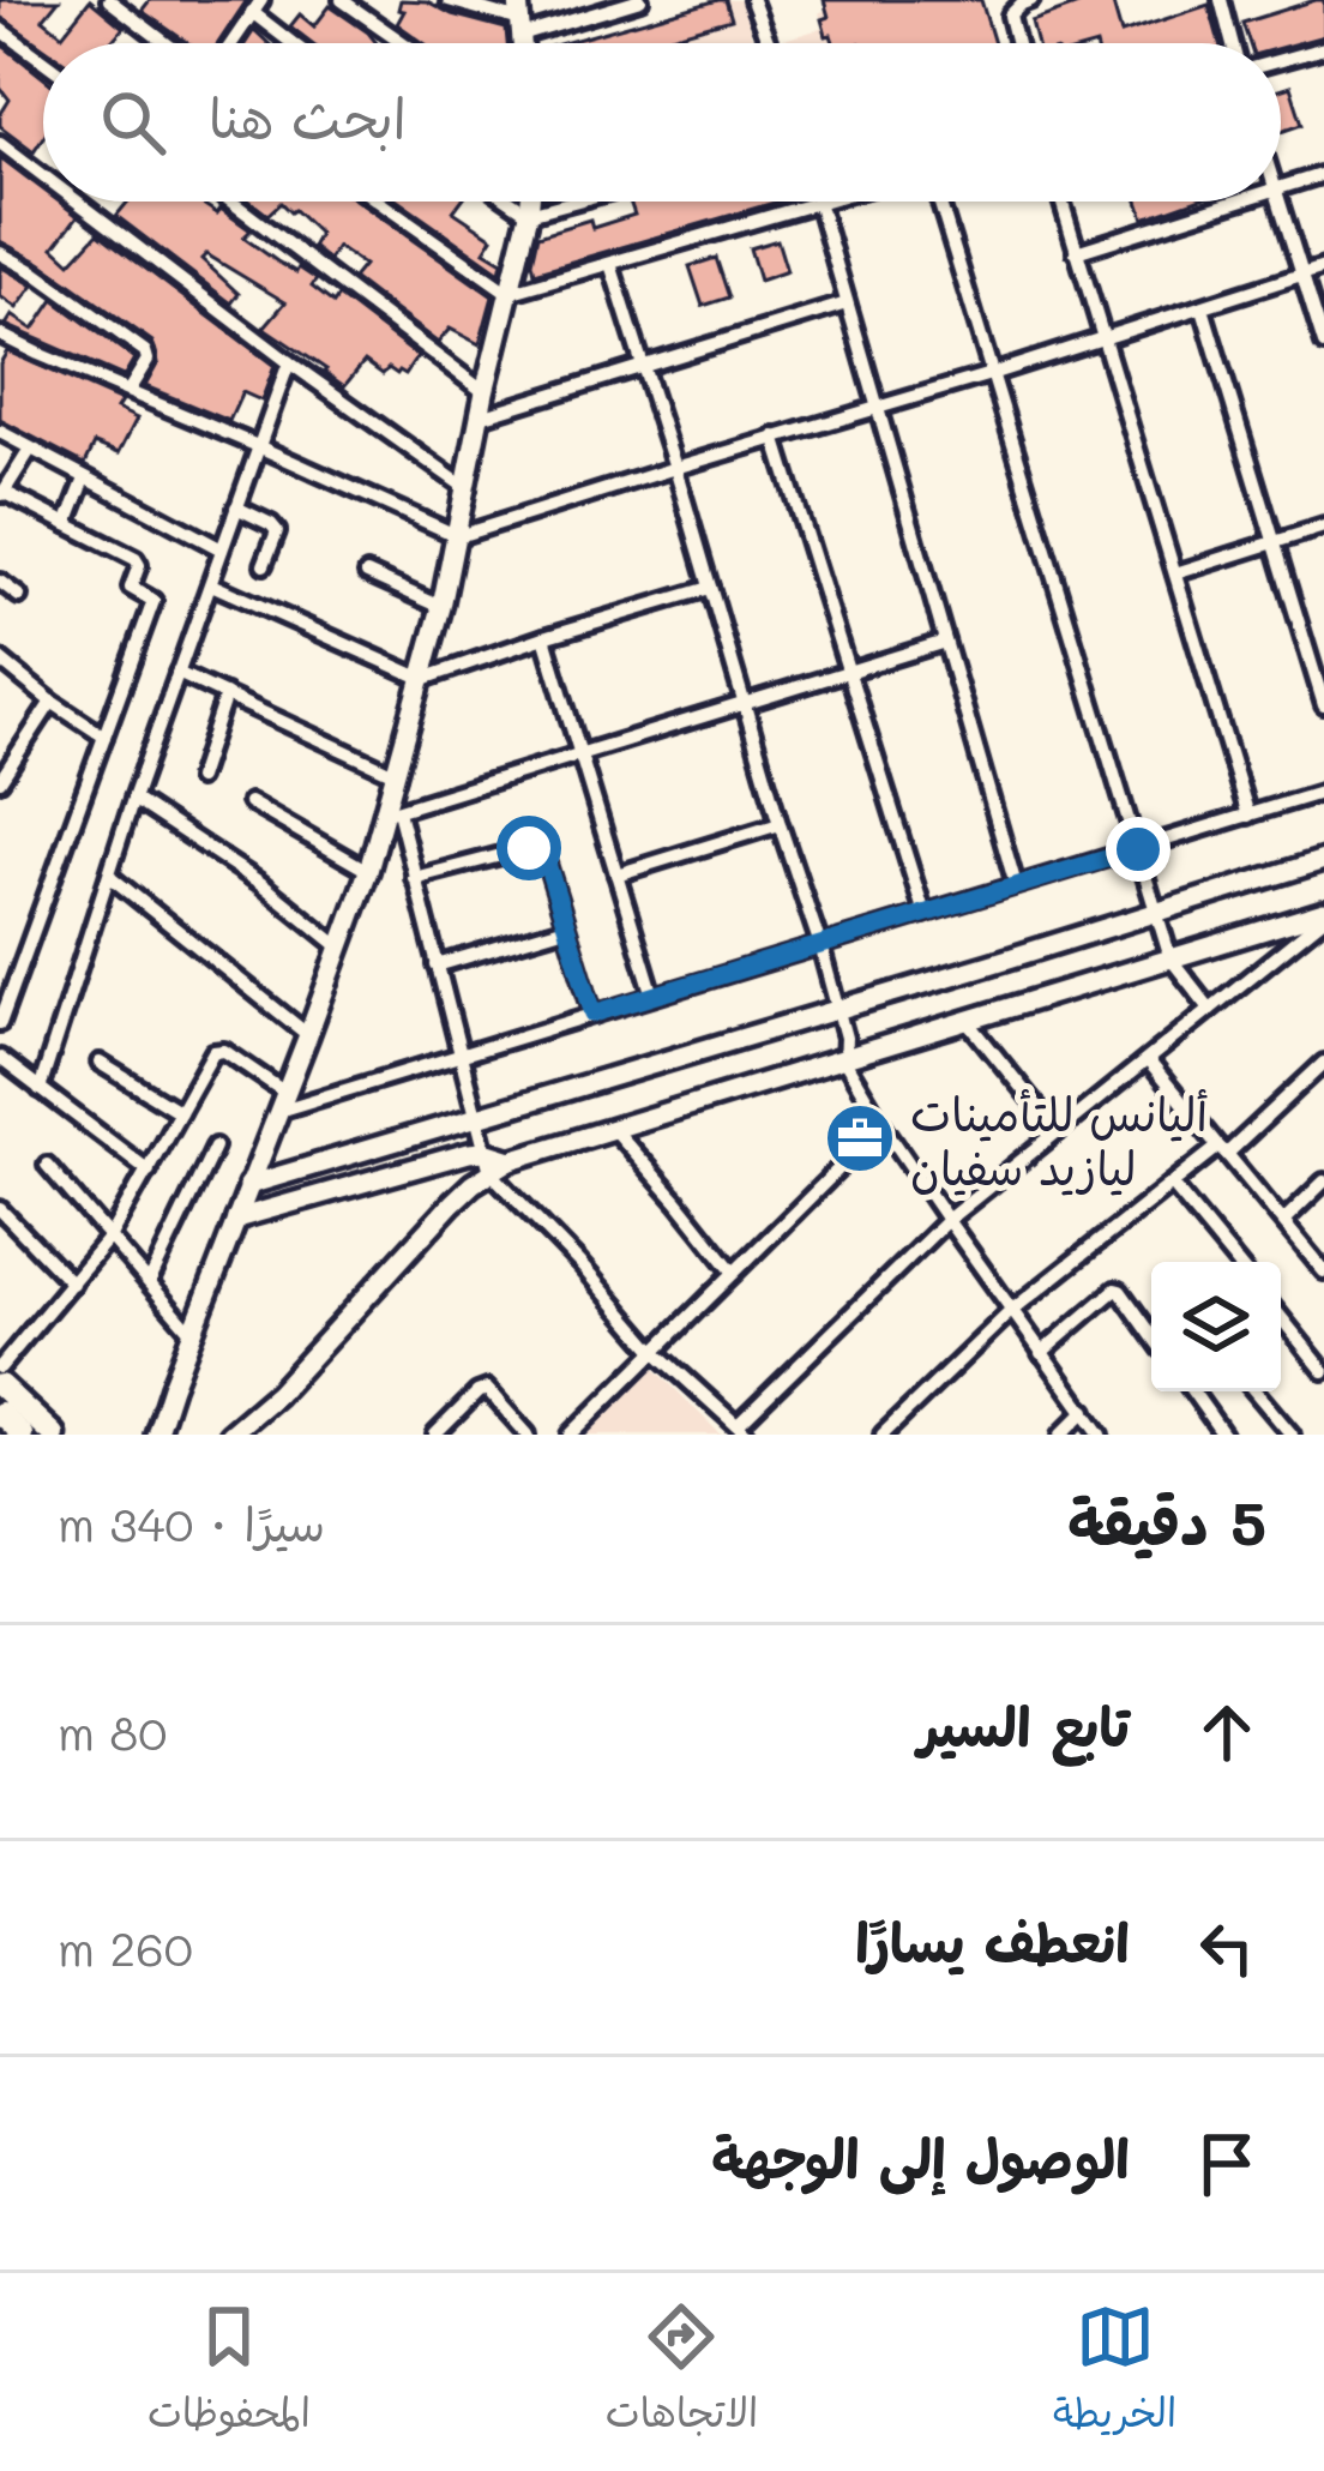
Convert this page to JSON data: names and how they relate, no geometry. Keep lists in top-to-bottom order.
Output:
{
  "places": {
    "office": ["أليانس للتأمينات ليازيد سفيان"]
  },
  "page": {
    "search": "ابحث هنا",
    "heading": ["5 دقيقة", "سيرًا · 340 m"],
    "list": [
      ["تابع السير", "80 m"],
      ["انعطف يسارًا", "260 m"],
      "الوصول إلى الوجهة"
    ],
    "nav": ["الخريطة", "الاتجاهات", "المحفوظات"]
  }
}
